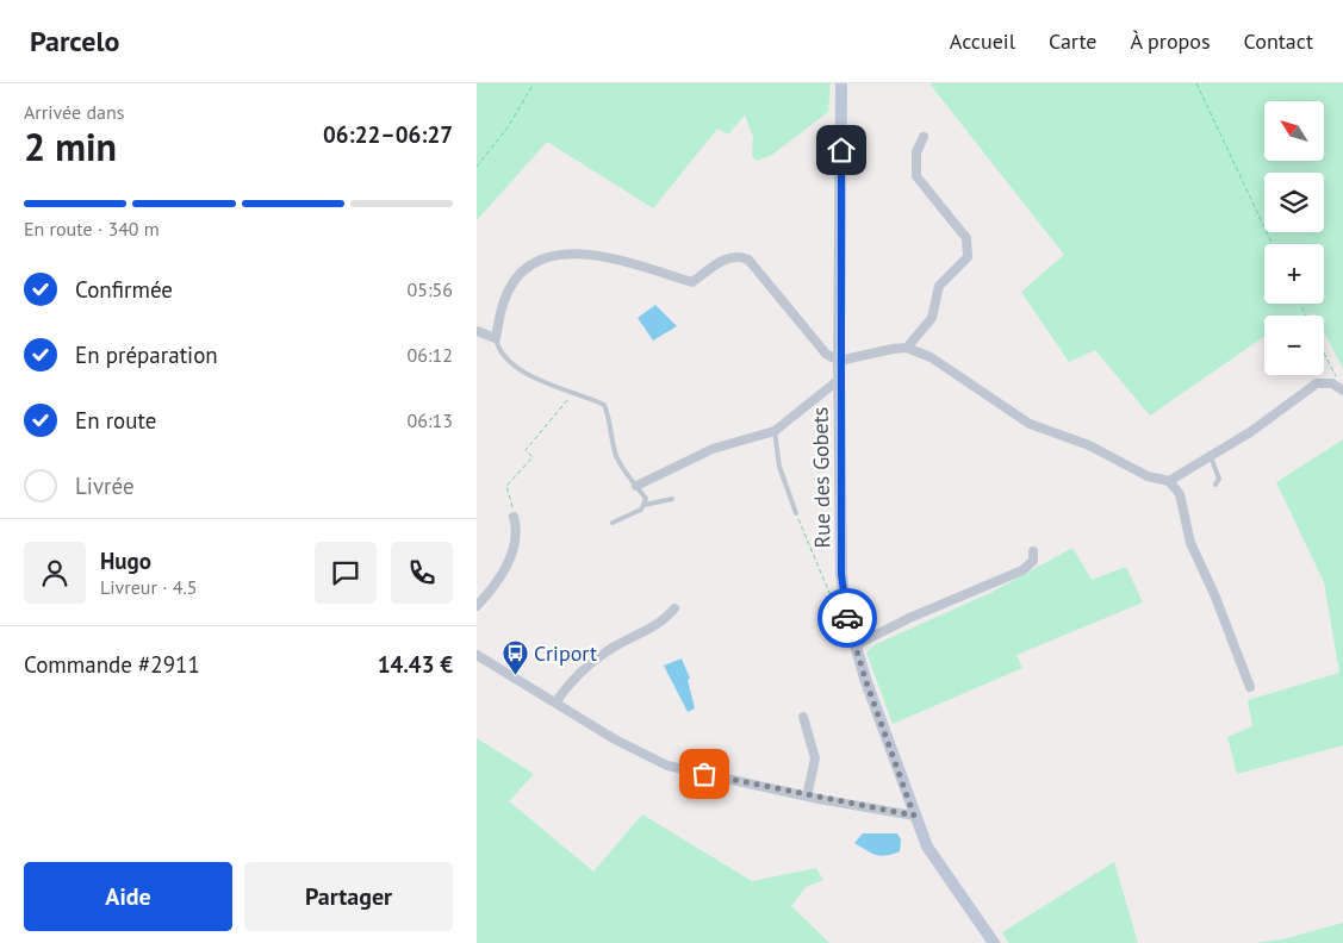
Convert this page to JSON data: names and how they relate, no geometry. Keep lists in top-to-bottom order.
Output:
{
  "streets": {
    "main road": ["Rue des Gobets"]
  },
  "places": {
    "bus stop": ["Criport"]
  },
  "north": "top left",
  "page": {
    "header": "Parcelo",
    "nav": [
      "Accueil",
      "Carte",
      "À propos",
      "Contact"
    ],
    "heading": ["2 min", "Arrivée dans", "06:22–06:27"],
    "panel": [
      "Hugo",
      "Livreur · 4.5",
      "Commande #2911",
      "14.43 €"
    ],
    "map_buttons": ["+", "−"],
    "bar": "En route · 340 m",
    "list": [
      ["Confirmée", "05:56"],
      ["En préparation", "06:12"],
      ["En route", "06:13"],
      "Livrée"
    ],
    "buttons": ["Aide", "Partager"]
  }
}
